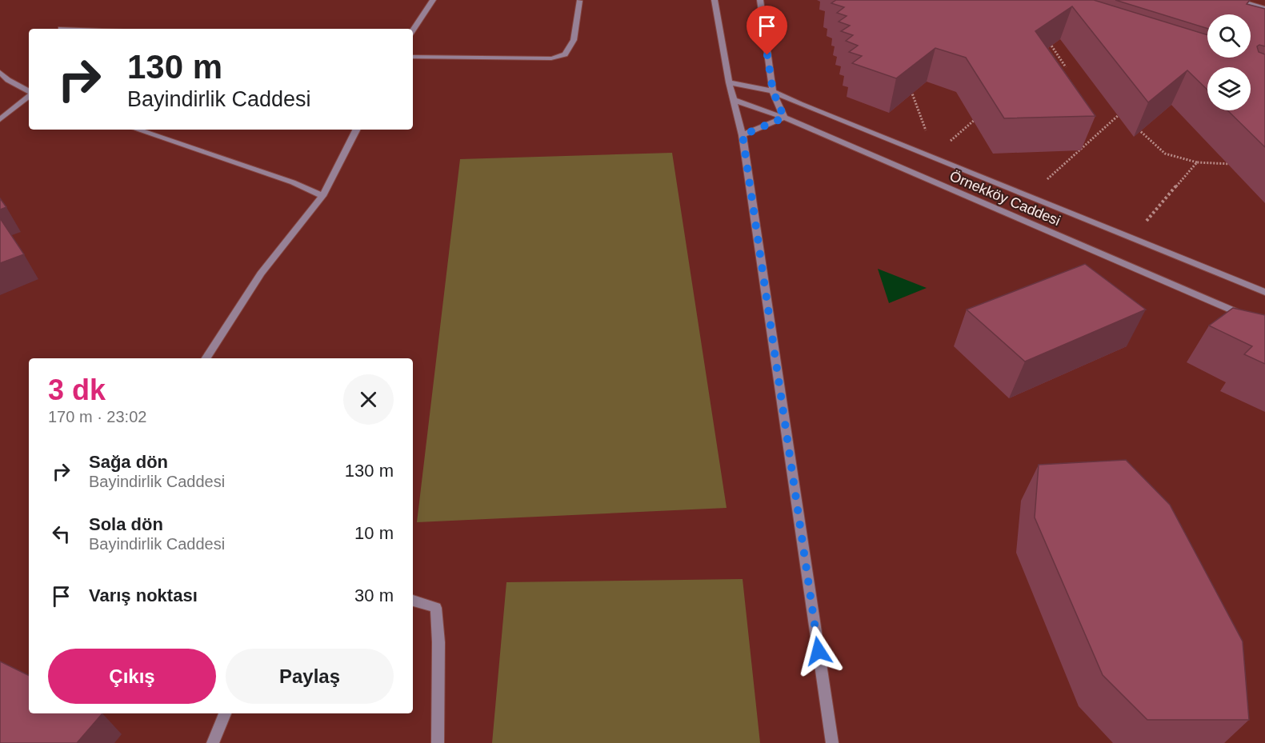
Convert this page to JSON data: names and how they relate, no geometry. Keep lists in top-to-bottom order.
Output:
{
  "streets": {
    "street": ["Örnekköy Caddesi"]
  },
  "page": {
    "turn": ["130 m", "Bayindirlik Caddesi"],
    "heading": ["3 dk", "170 m · 23:02"],
    "list": [
      {
        "name": "Sağa dön",
        "note": "Bayindirlik Caddesi",
        "value": "130 m"
      },
      {
        "name": "Sola dön",
        "note": "Bayindirlik Caddesi",
        "value": "10 m"
      },
      {
        "name": "Varış noktası",
        "value": "30 m"
      }
    ],
    "buttons": ["Çıkış", "Paylaş"]
  }
}
